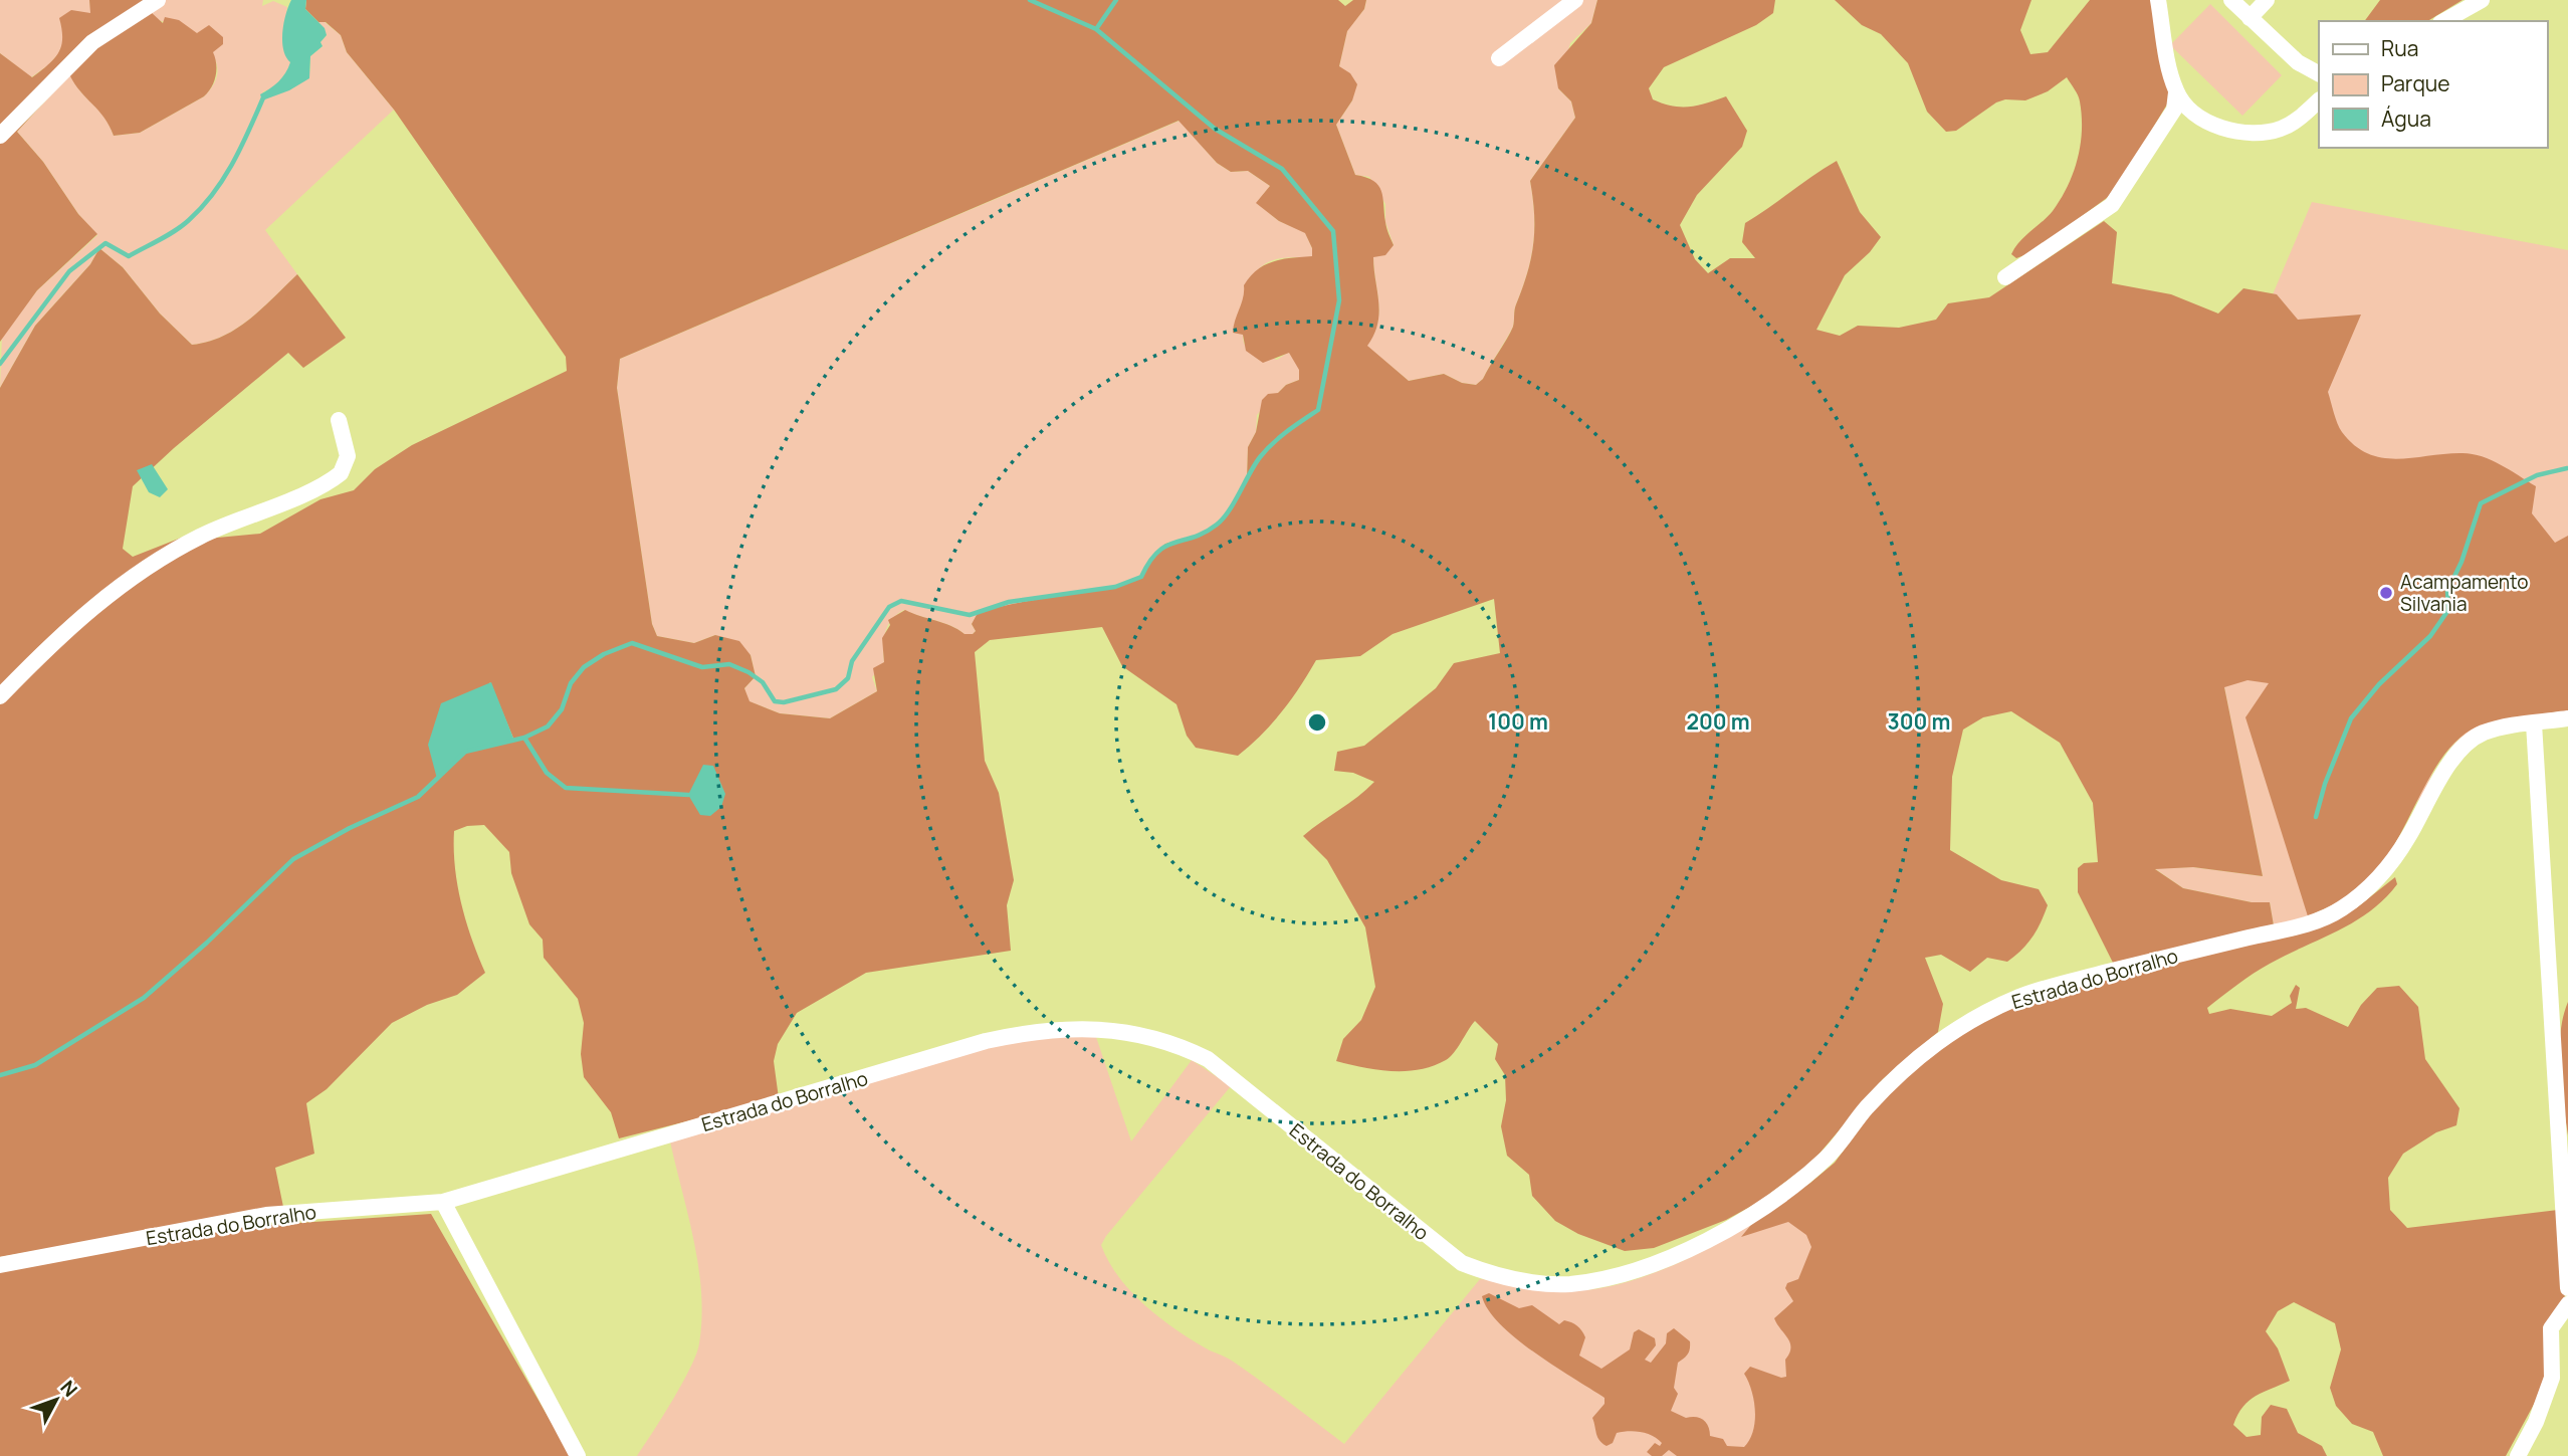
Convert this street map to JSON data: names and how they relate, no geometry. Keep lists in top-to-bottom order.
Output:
{
  "streets": {
    "street": ["Estrada do Borralho"]
  },
  "places": ["Acampamento Silvania"],
  "legend": ["Rua", "Parque", "Água"],
  "north": "top right",
  "rings": ["100 m", "200 m", "300 m"]
}
